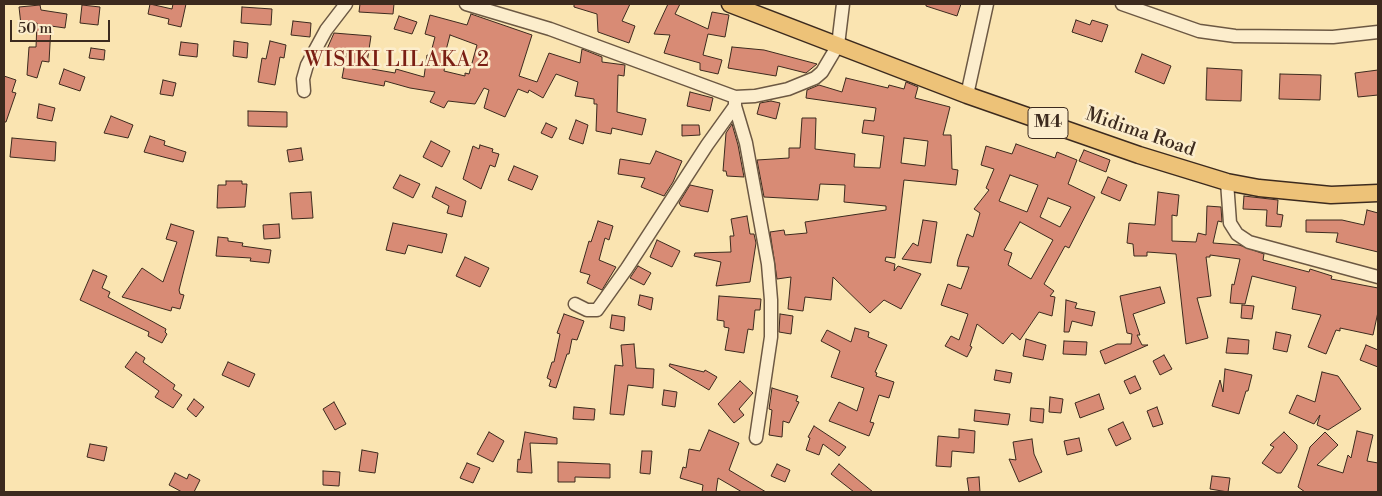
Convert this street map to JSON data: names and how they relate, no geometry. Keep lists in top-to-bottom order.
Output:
{
  "streets": {
    "main road": ["M4", "Midima Road"]
  },
  "districts": ["WISIKI LILAKA 2"],
  "scale_bar": "50 m"
}
